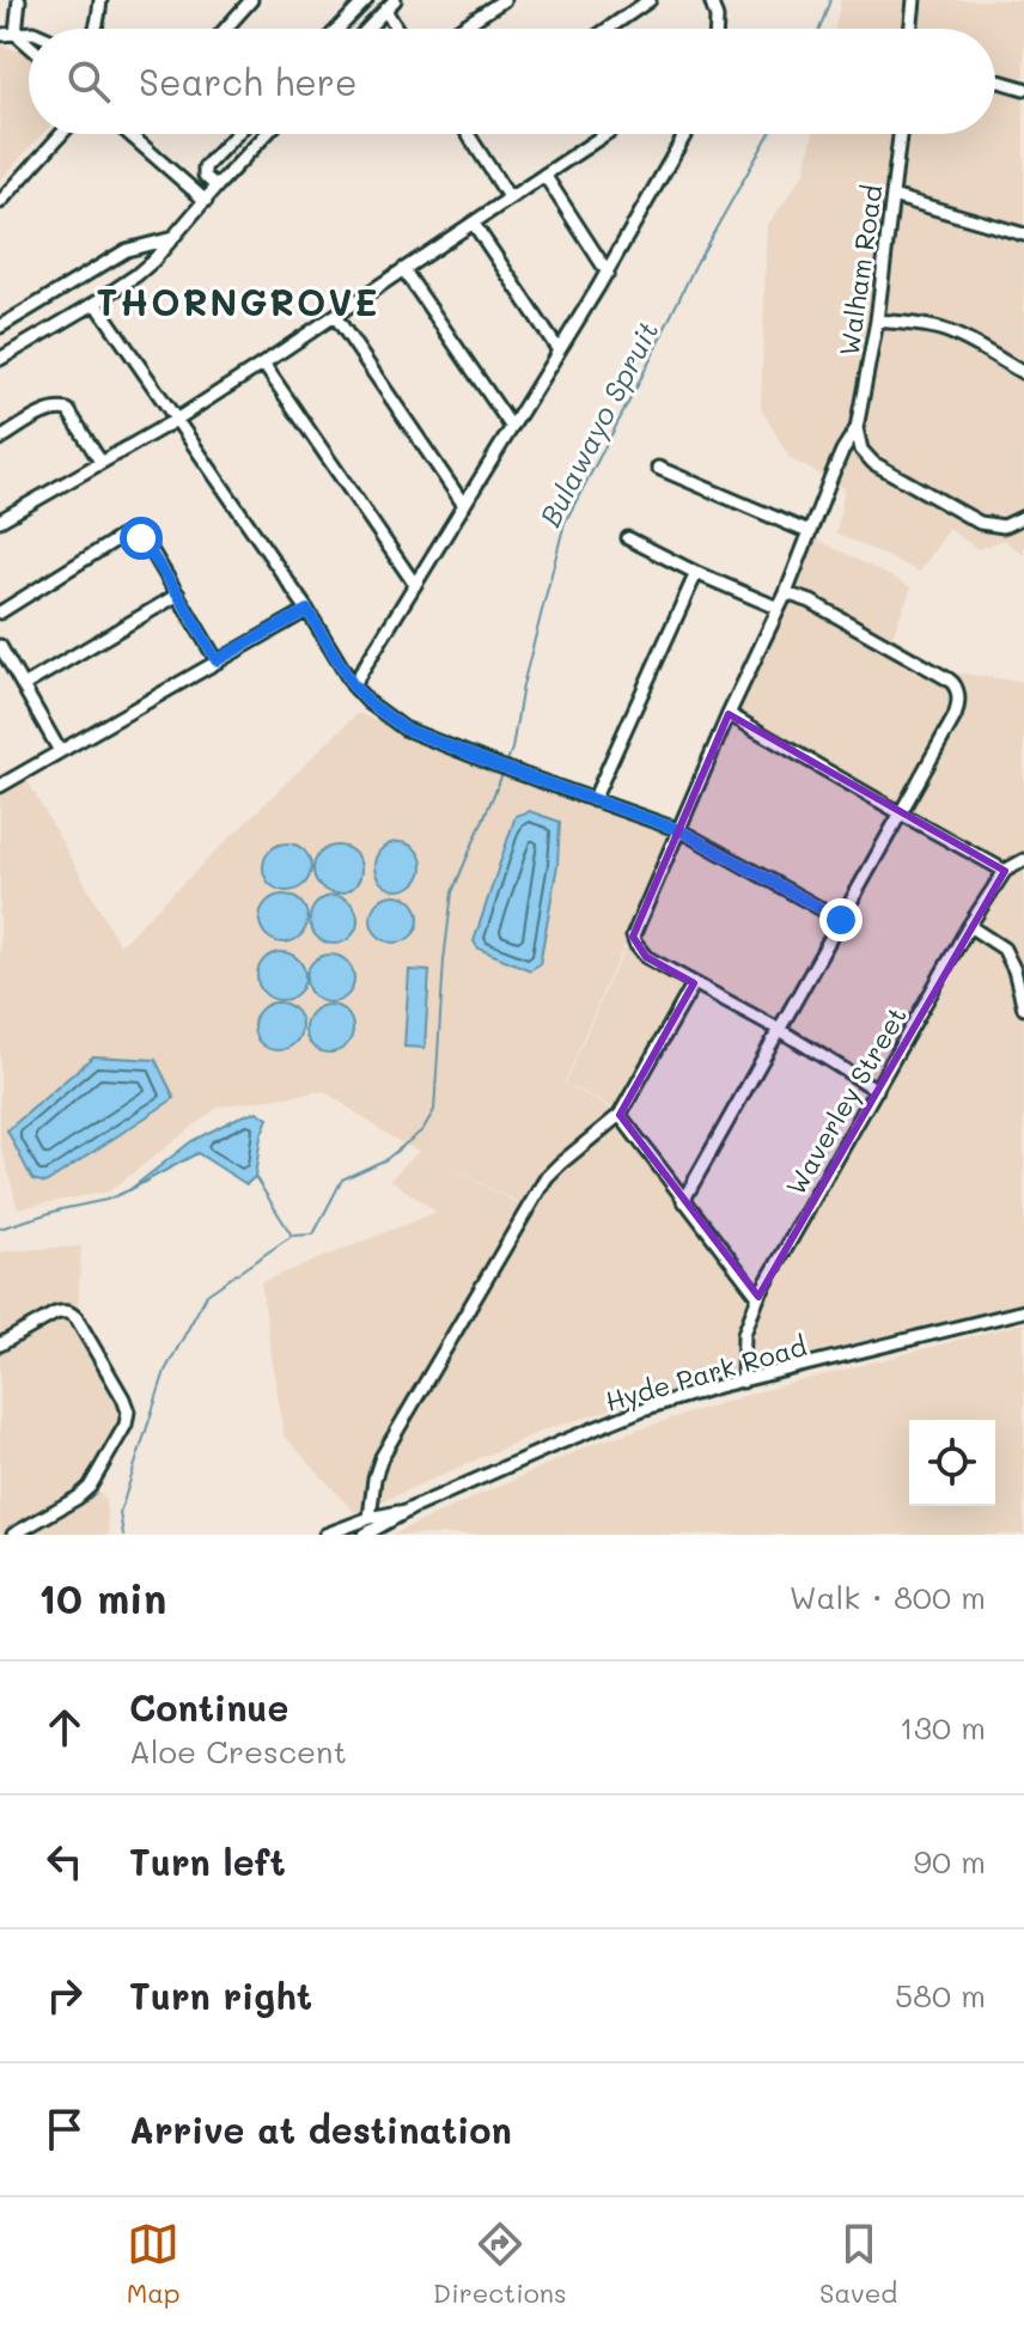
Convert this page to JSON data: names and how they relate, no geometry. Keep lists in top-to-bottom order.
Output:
{
  "streets": {
    "street": ["Walham Road", "Waverley Street", "Hyde Park Road"]
  },
  "crossings": [
    ["Waverley Street", "Hyde Park Road"]
  ],
  "districts": ["THORNGROVE"],
  "water": ["Bulawayo Spruit"],
  "page": {
    "search": "Search here",
    "heading": ["10 min", "Walk · 800 m"],
    "list": [
      ["Continue", "Aloe Crescent", "130 m"],
      ["Turn left", "90 m"],
      ["Turn right", "580 m"],
      "Arrive at destination"
    ],
    "nav": ["Map", "Directions", "Saved"]
  }
}
